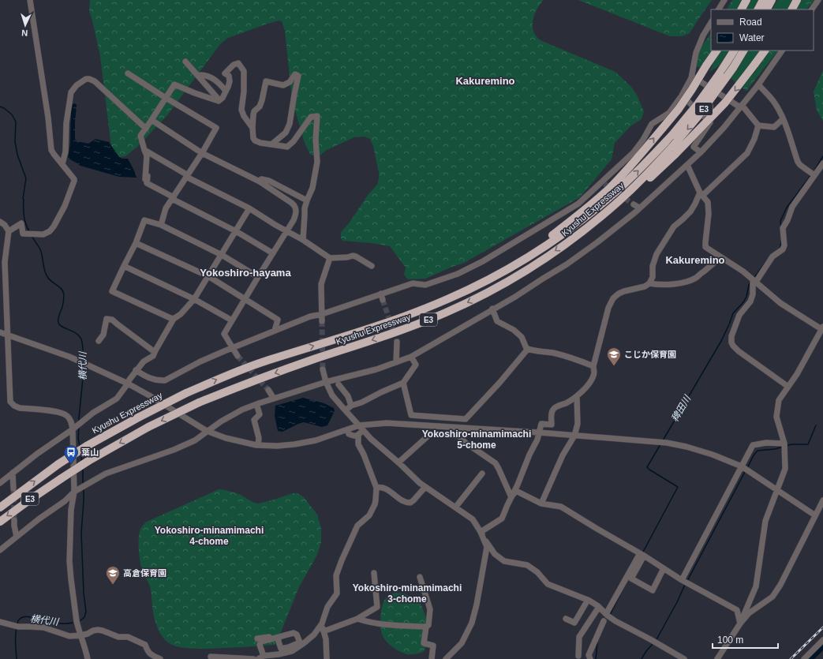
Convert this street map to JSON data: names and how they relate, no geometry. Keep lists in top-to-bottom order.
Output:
{
  "streets": {
    "highway": ["E3", "Kyushu Expressway"]
  },
  "districts": [
    "Kakuremino",
    "Kakuremino",
    "Yokoshiro-hayama",
    "Yokoshiro-minamimachi 5-chome",
    "Yokoshiro-minamimachi 4-chome",
    "Yokoshiro-minamimachi 3-chome"
  ],
  "water": ["横代川", "稗田川"],
  "places": {
    "school or university": ["こじか保育園", "高倉保育園"],
    "bus stop": ["葉山"]
  },
  "legend": ["Road", "Water"],
  "scale_bar": "100 m",
  "north": "bottom"
}
